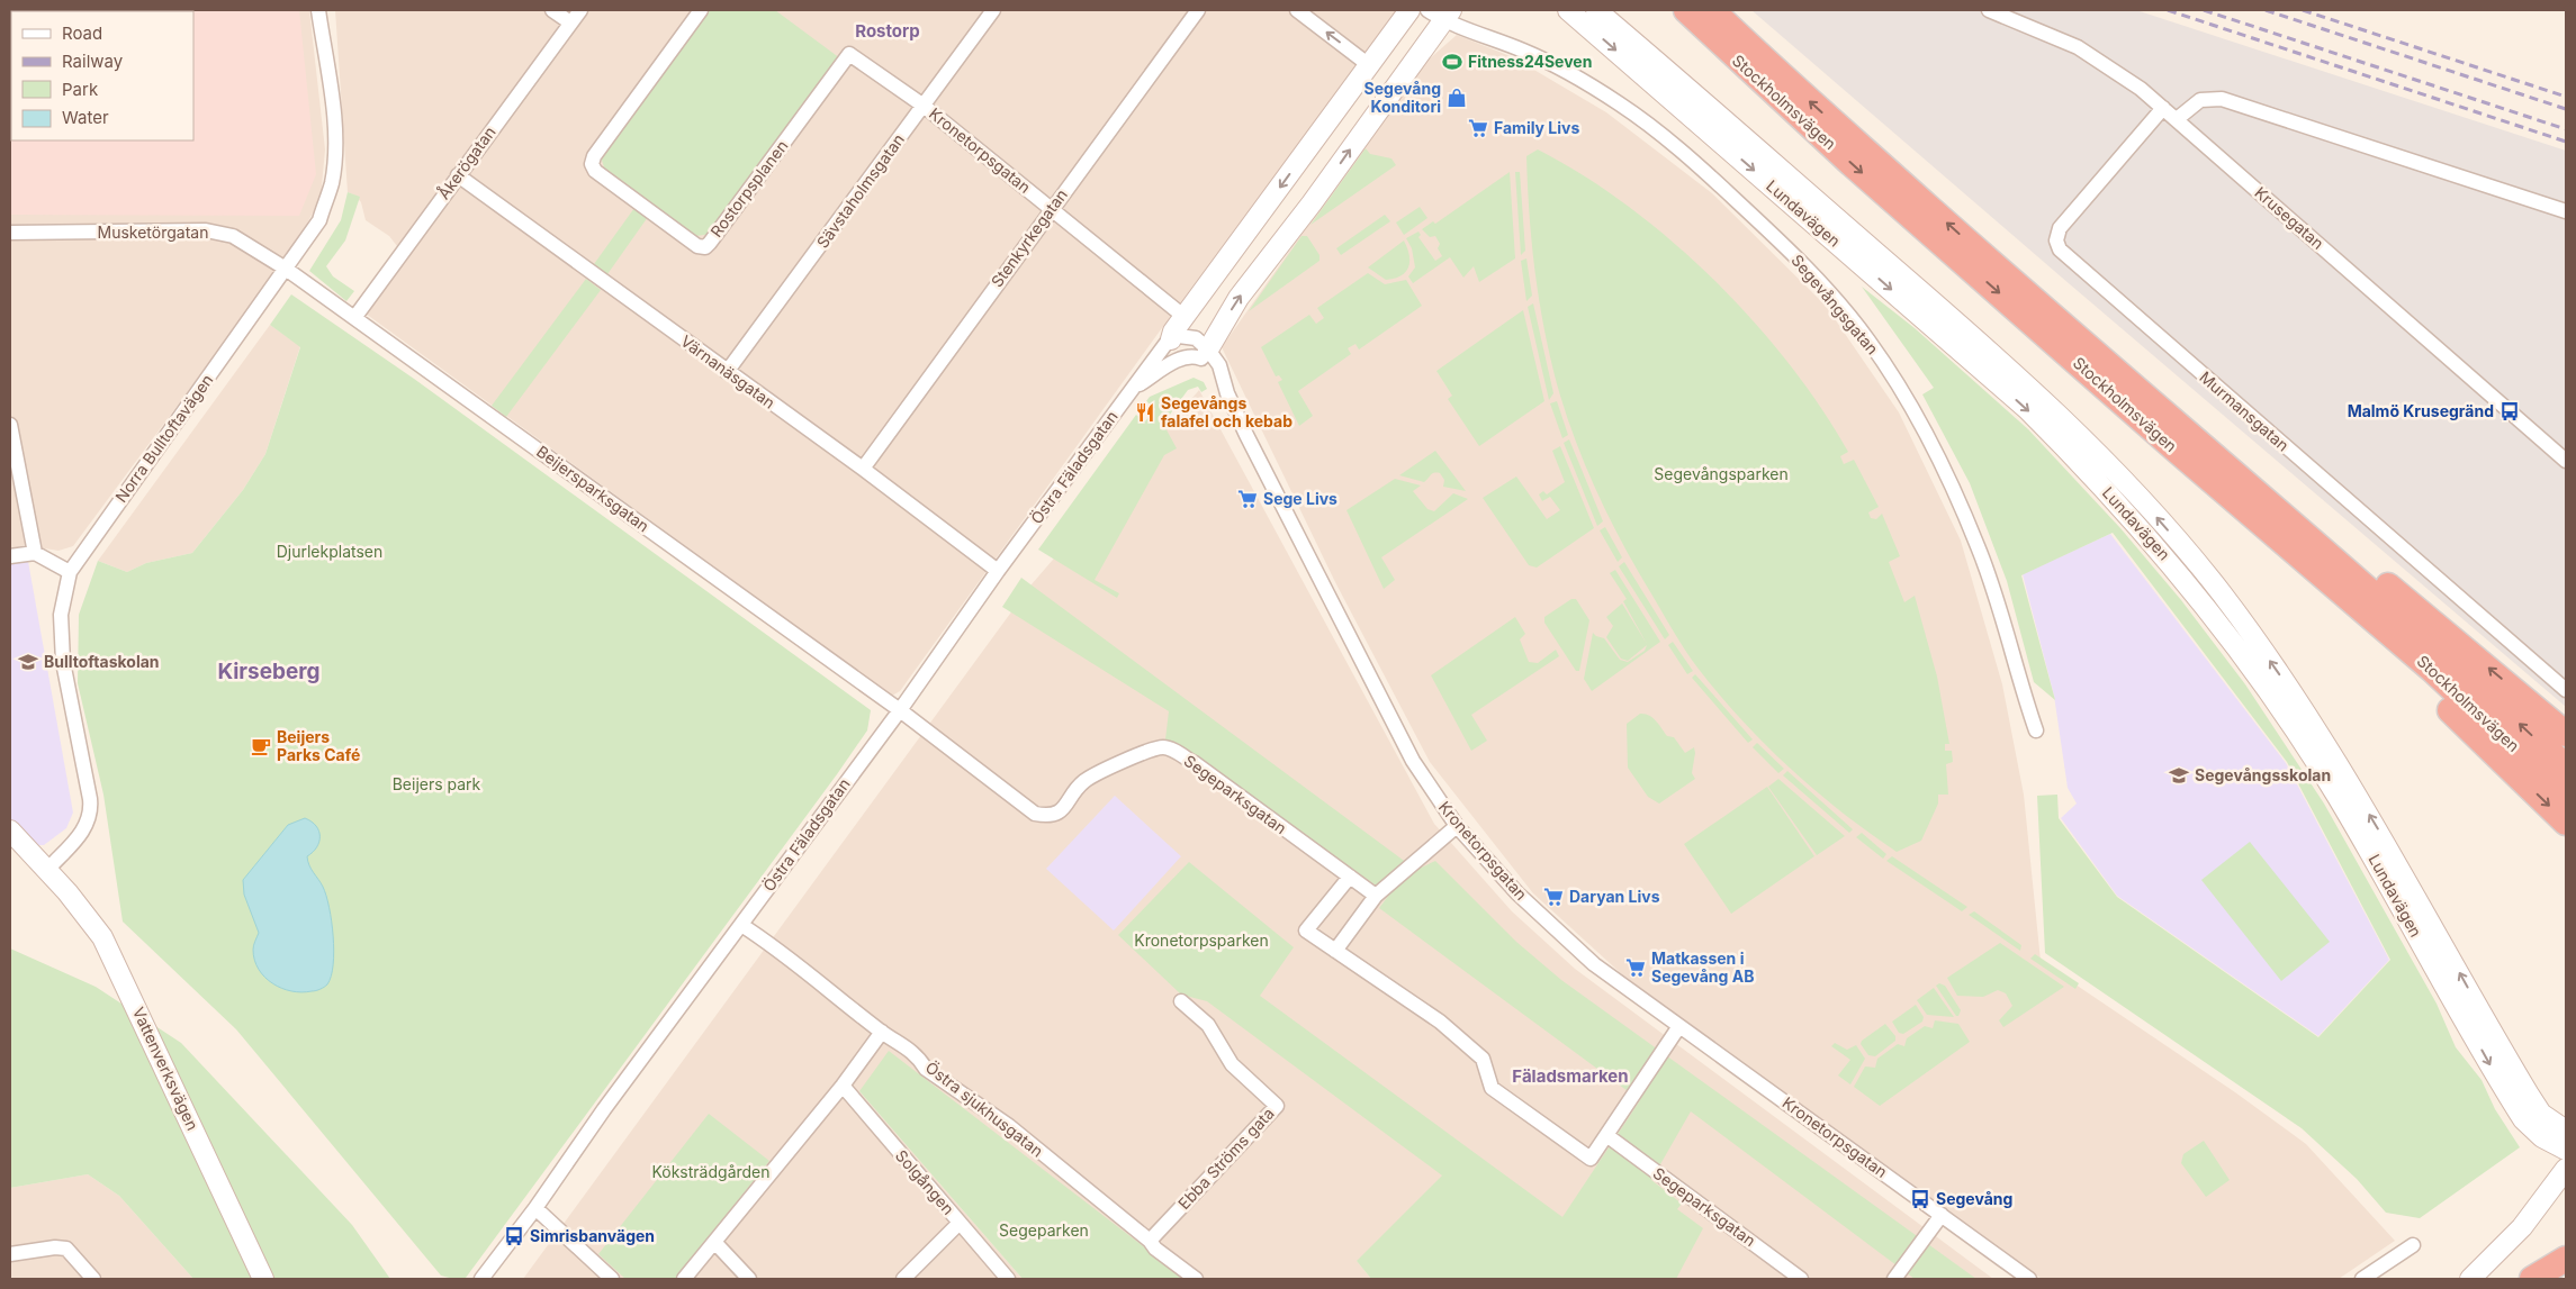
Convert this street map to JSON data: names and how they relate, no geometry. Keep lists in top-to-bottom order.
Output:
{
  "streets": {
    "highway": ["Stockholmsvägen"],
    "main road": ["Lundavägen", "Östra Fäladsgatan", "Vattenverksvägen"],
    "street": [
      "Kronetorpsgatan",
      "Åkerögatan",
      "Rostorpsplanen",
      "Sävstaholmsgatan",
      "Krusegatan",
      "Musketörgatan",
      "Stenkyrkegatan",
      "Segevångsgatan",
      "Värnanäsgatan",
      "Murmansgatan",
      "Norra Bulltoftavägen",
      "Beijersparksgatan",
      "Segeparksgatan",
      "Östra sjukhusgatan",
      "Ebba Ströms gata",
      "Solgången"
    ]
  },
  "crossings": [
    ["Kronetorpsgatan", "Rostorpsplanen"],
    ["Kronetorpsgatan", "Sävstaholmsgatan"],
    ["Kronetorpsgatan", "Stenkyrkegatan"],
    ["Kronetorpsgatan", "Östra Fäladsgatan"],
    ["Åkerögatan", "Värnanäsgatan"],
    ["Åkerögatan", "Beijersparksgatan"],
    ["Sävstaholmsgatan", "Värnanäsgatan"],
    ["Krusegatan", "Murmansgatan"],
    ["Musketörgatan", "Norra Bulltoftavägen"],
    ["Musketörgatan", "Beijersparksgatan"],
    ["Stenkyrkegatan", "Värnanäsgatan"],
    ["Värnanäsgatan", "Östra Fäladsgatan"],
    ["Norra Bulltoftavägen", "Beijersparksgatan"],
    ["Norra Bulltoftavägen", "Vattenverksvägen"],
    ["Östra Fäladsgatan", "Beijersparksgatan"],
    ["Östra Fäladsgatan", "Segeparksgatan"],
    ["Östra Fäladsgatan", "Östra sjukhusgatan"],
    ["Beijersparksgatan", "Segeparksgatan"],
    ["Östra sjukhusgatan", "Ebba Ströms gata"]
  ],
  "districts": ["Rostorp", "Kirseberg", "Fäladsmarken"],
  "parks": [
    "Segevångsparken",
    "Djurlekplatsen",
    "Beijers park",
    "Kronetorpsparken",
    "Köksträdgården",
    "Segeparken"
  ],
  "places": {
    "sports": ["Fitness24Seven"],
    "shop": ["Segevång Konditori"],
    "supermarket": [
      "Family Livs",
      "Sege Livs",
      "Daryan Livs",
      "Matkassen i Segevång AB"
    ],
    "bus stop": ["Malmö Krusegränd", "Segevång", "Simrisbanvägen"],
    "restaurant": ["Segevångs falafel och kebab"],
    "school or university": ["Bulltoftaskolan", "Segevångsskolan"],
    "cafe": ["Beijers Parks Café"]
  },
  "legend": [
    "Road",
    "Railway",
    "Park",
    "Water"
  ]
}
